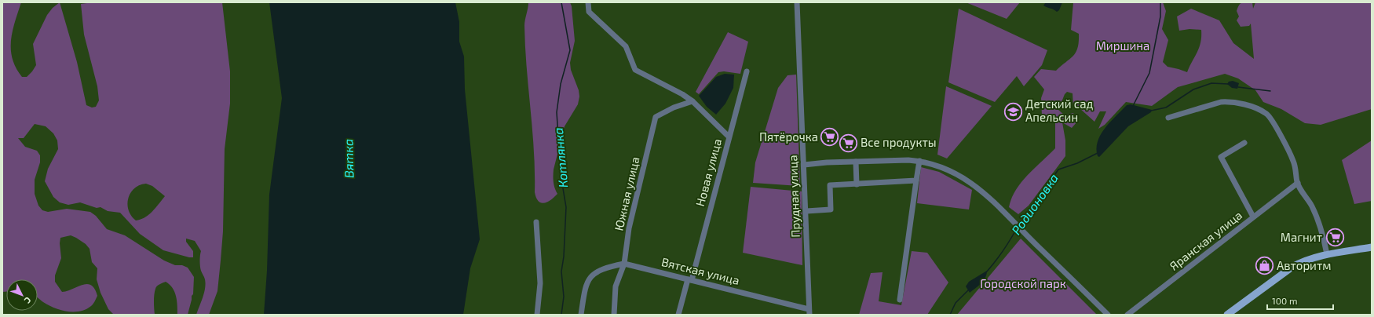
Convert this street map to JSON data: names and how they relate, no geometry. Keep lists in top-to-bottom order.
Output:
{
  "streets": {
    "street": [
      "Новая улица",
      "Южная улица",
      "Прудная улица",
      "Яранская улица",
      "Вятская улица"
    ]
  },
  "crossings": [
    ["Новая улица", "Вятская улица"],
    ["Южная улица", "Вятская улица"],
    ["Прудная улица", "Вятская улица"]
  ],
  "water": ["Котлянка", "Вятка", "Родионовка"],
  "parks": ["Миршина", "Городской парк"],
  "places": {
    "school or university": ["Детский сад Апельсин"],
    "supermarket": ["Пятёрочка", "Все продукты", "Магнит"],
    "shop": ["Авторитм"]
  },
  "scale_bar": "100 m",
  "north": "bottom right"
}
